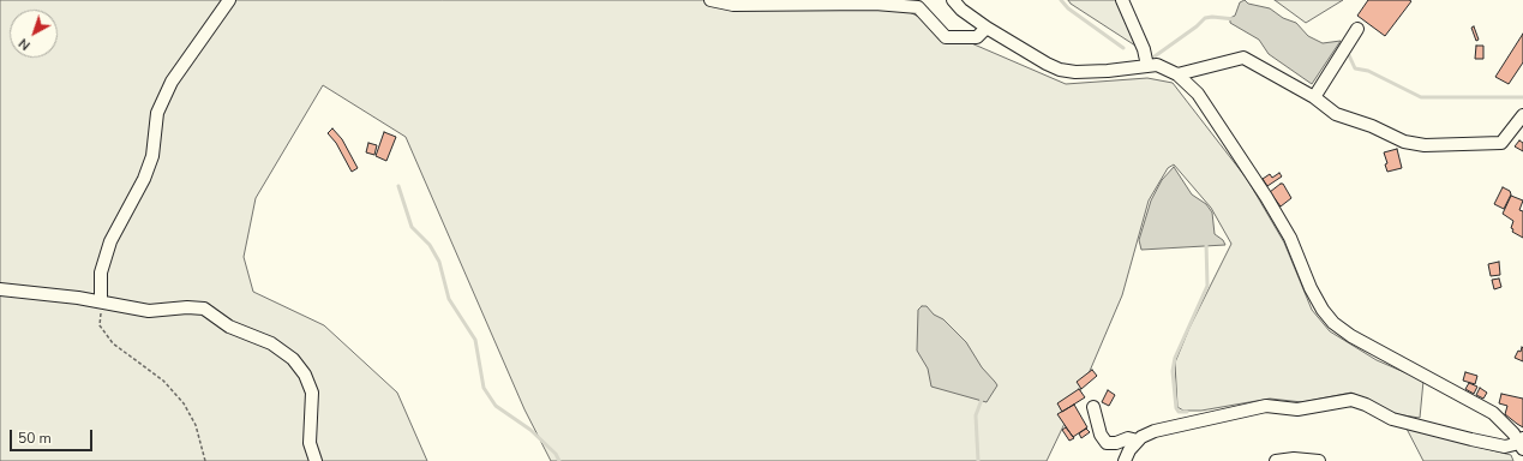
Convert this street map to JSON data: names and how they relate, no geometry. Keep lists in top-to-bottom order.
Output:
{
  "scale_bar": "50 m",
  "north": "bottom left"
}
